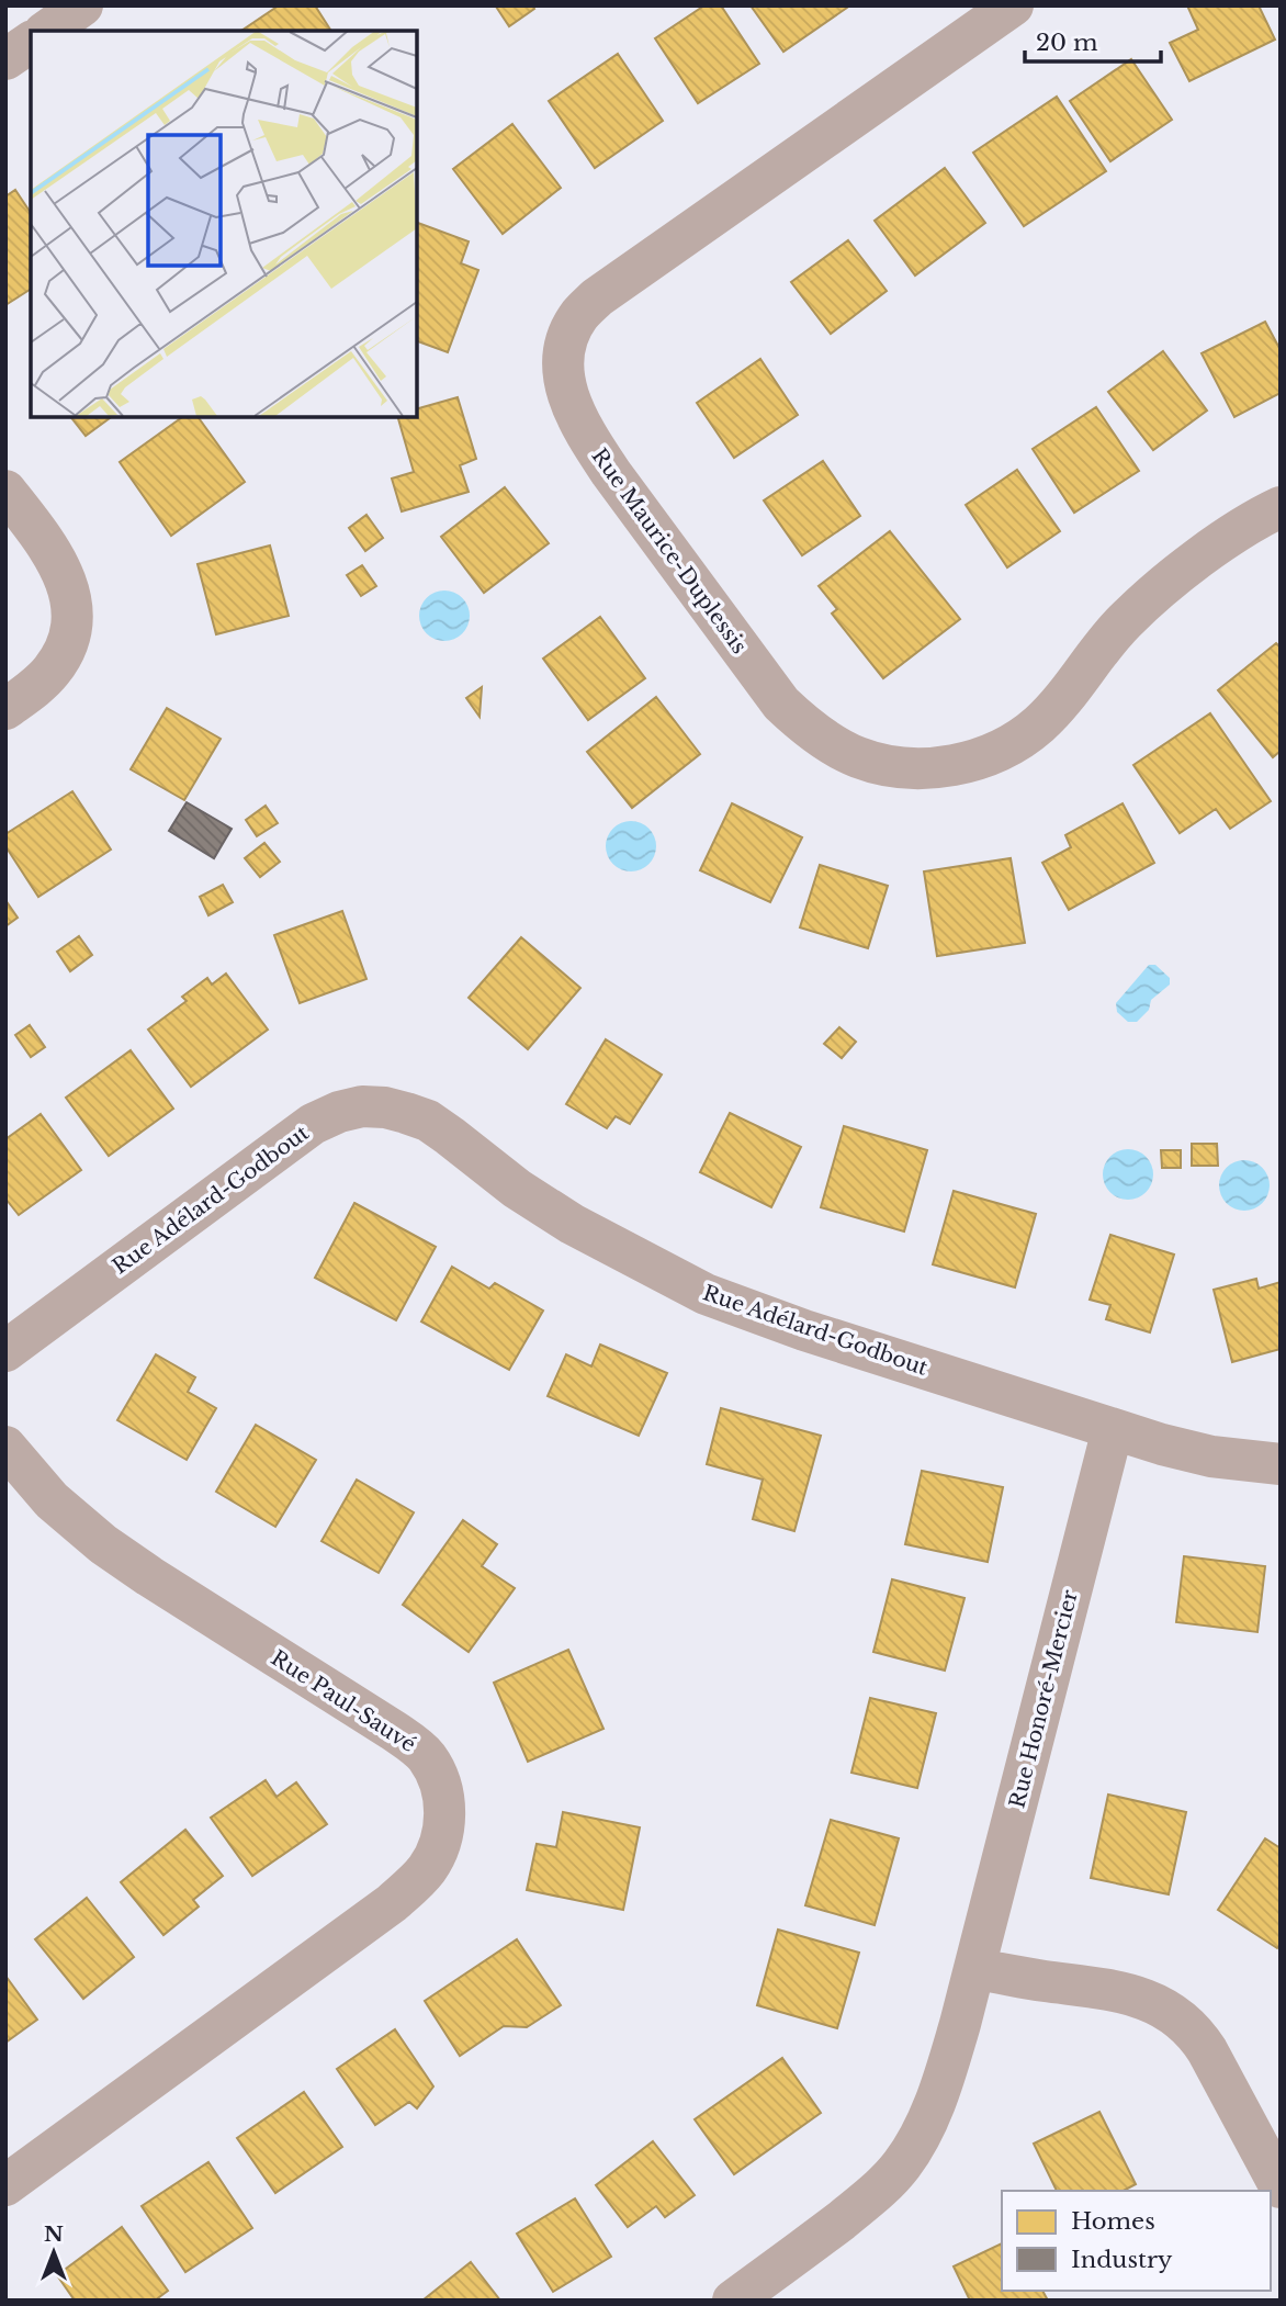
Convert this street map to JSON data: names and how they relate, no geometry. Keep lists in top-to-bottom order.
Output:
{
  "streets": {
    "street": [
      "Rue Maurice-Duplessis",
      "Rue Adélard-Godbout",
      "Rue Honoré-Mercier",
      "Rue Paul-Sauvé"
    ]
  },
  "crossings": [
    ["Rue Adélard-Godbout", "Rue Honoré-Mercier"]
  ],
  "legend": ["Homes", "Industry"],
  "scale_bar": "20 m",
  "north": "top"
}
